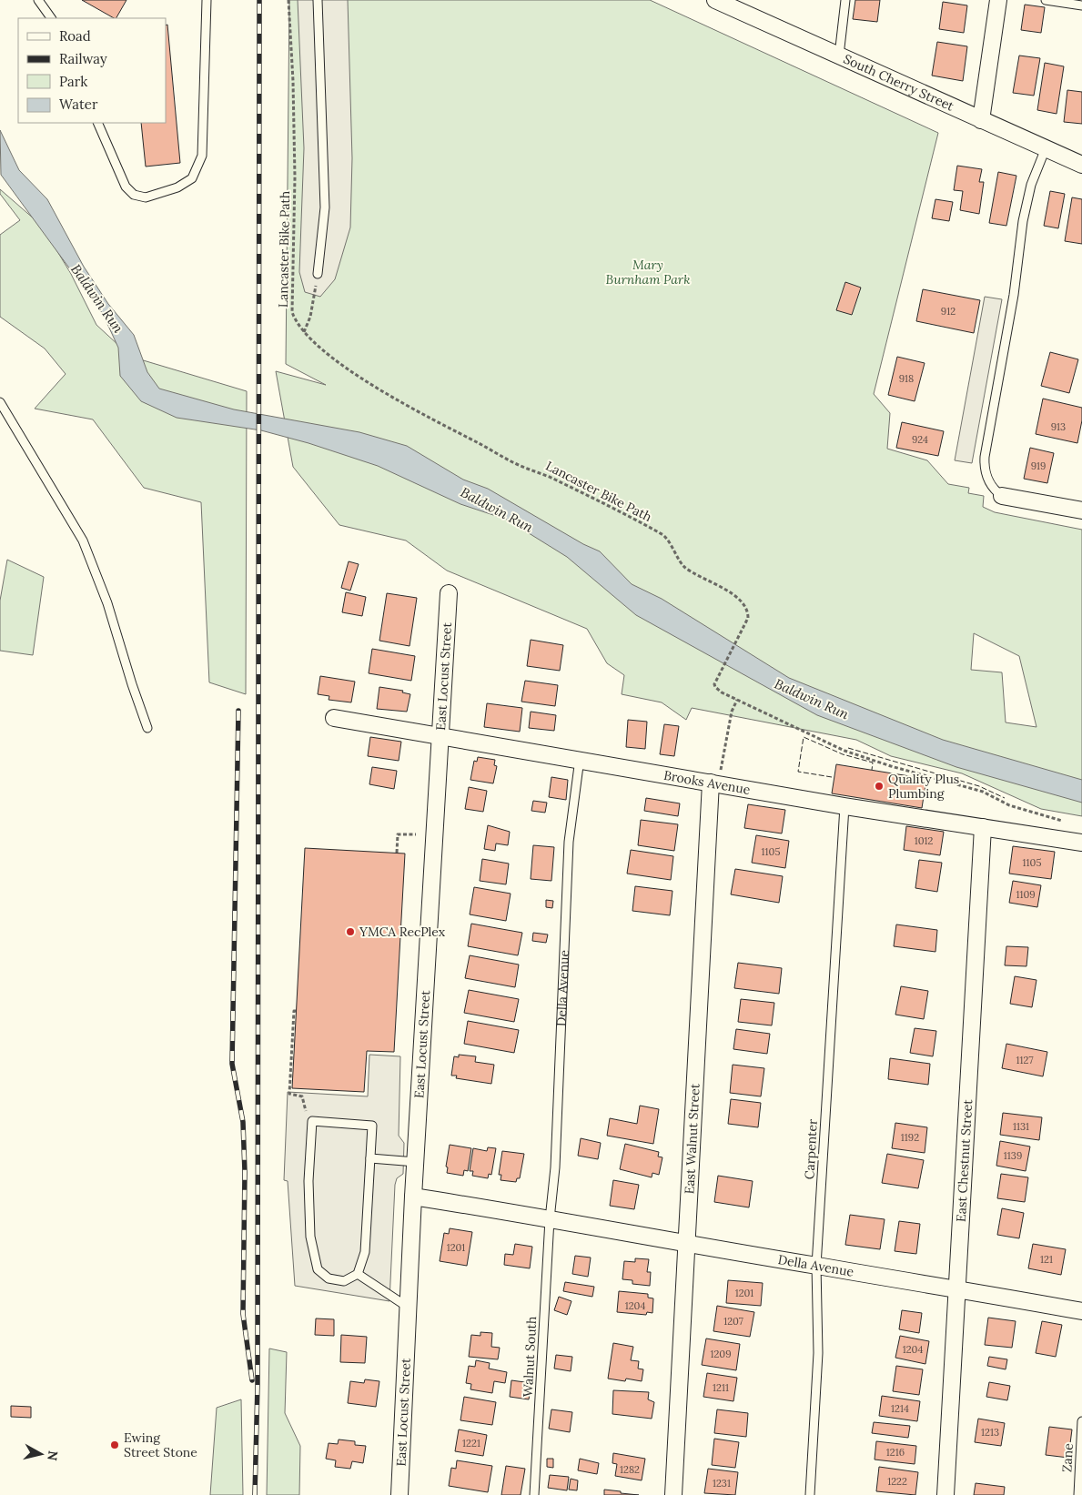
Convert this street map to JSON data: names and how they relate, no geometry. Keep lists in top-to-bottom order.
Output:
{
  "streets": {
    "street": [
      "South Cherry Street",
      "East Locust Street",
      "Brooks Avenue",
      "Della Avenue",
      "East Walnut Street",
      "East Chestnut Street"
    ],
    "lane": ["Carpenter", "Walnut South", "Zane"],
    "path": ["Lancaster Bike Path"]
  },
  "crossings": [
    ["East Locust Street", "Brooks Avenue"],
    ["East Locust Street", "Della Avenue"],
    ["Brooks Avenue", "Della Avenue"],
    ["Brooks Avenue", "East Walnut Street"],
    ["Brooks Avenue", "Carpenter"],
    ["Brooks Avenue", "East Chestnut Street"],
    ["Della Avenue", "East Walnut Street"],
    ["Della Avenue", "Carpenter"],
    ["Della Avenue", "East Chestnut Street"],
    ["Della Avenue", "Walnut South"]
  ],
  "water": ["Baldwin Run"],
  "parks": ["Mary Burnham Park"],
  "places": ["Quality Plus Plumbing", "YMCA RecPlex", "Ewing Street Stone"],
  "house_numbers": [
    "912",
    "918",
    "913",
    "924",
    "919",
    "1012",
    "1105",
    "1105",
    "1109",
    "1127",
    "1131",
    "1192",
    "1139",
    "1201",
    "121",
    "1201",
    "1204",
    "1207",
    "1204",
    "1209",
    "1211",
    "1214",
    "1213",
    "1221",
    "1216",
    "1282",
    "1222",
    "1231"
  ],
  "legend": [
    "Road",
    "Railway",
    "Park",
    "Water"
  ],
  "north": "right"
}
